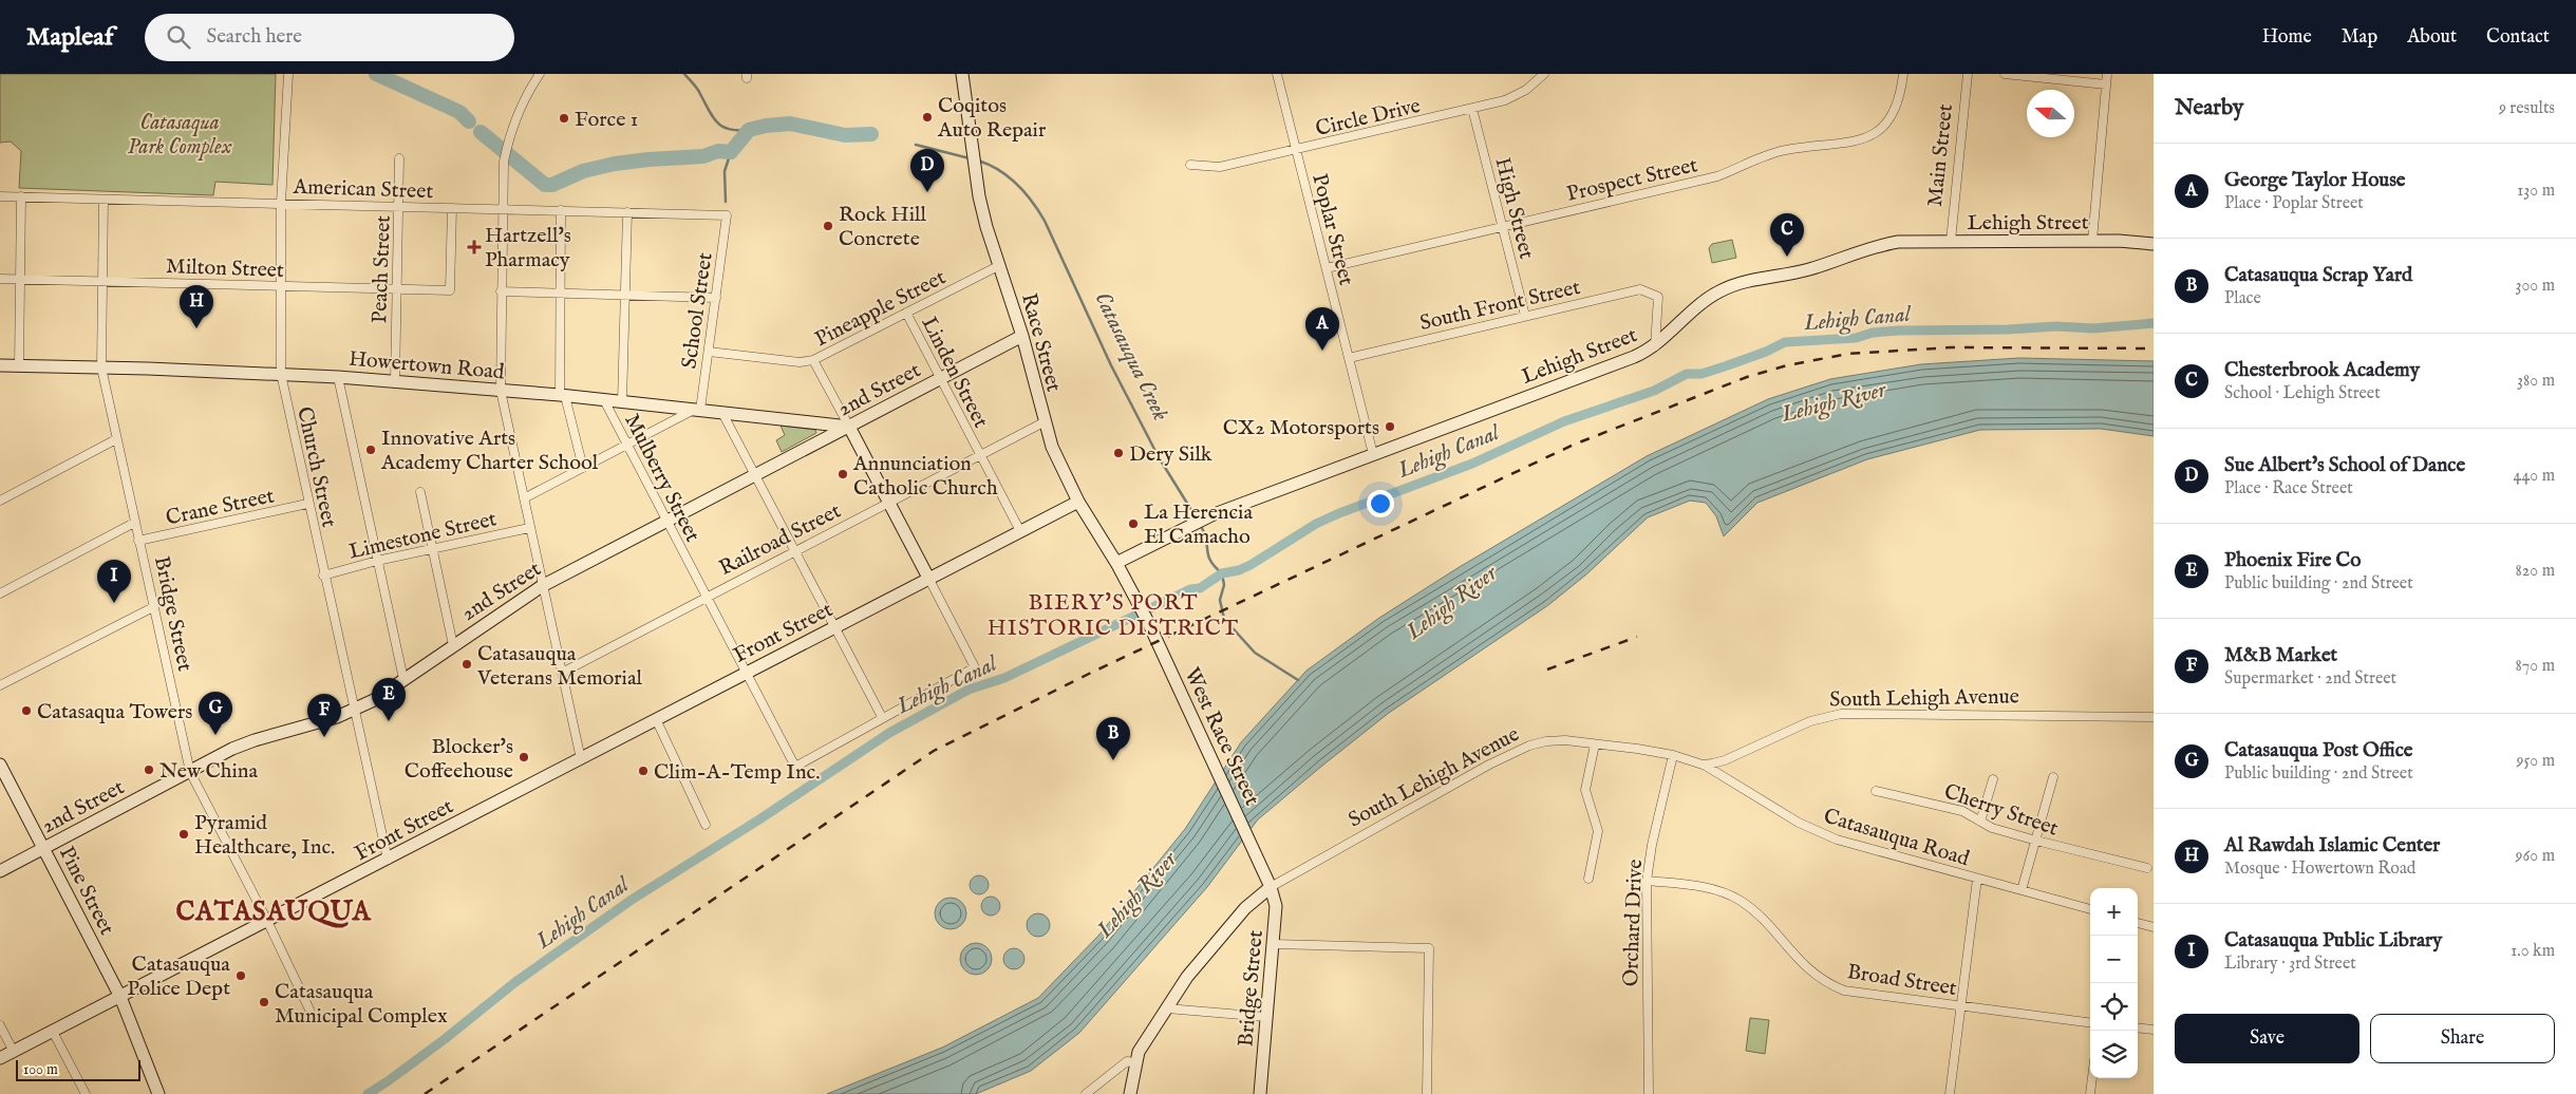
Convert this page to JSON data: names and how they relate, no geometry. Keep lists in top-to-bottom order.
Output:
{
  "streets": {
    "main road": [
      "Lehigh Street",
      "Race Street",
      "Howertown Road",
      "2nd Street",
      "Bridge Street",
      "Front Street",
      "South Lehigh Avenue",
      "West Race Street",
      "Pine Street"
    ],
    "street": [
      "Circle Drive",
      "Main Street",
      "Prospect Street",
      "American Street",
      "High Street",
      "Poplar Street",
      "Milton Street",
      "Peach Street",
      "South Front Street",
      "Pineapple Street",
      "School Street",
      "Linden Street",
      "Church Street",
      "Mulberry Street",
      "Crane Street",
      "Limestone Street",
      "Railroad Street",
      "Cherry Street",
      "Catasauqua Road",
      "Orchard Drive",
      "Broad Street"
    ]
  },
  "crossings": [
    ["Circle Drive", "High Street"],
    ["Circle Drive", "Poplar Street"],
    ["Main Street", "Lehigh Street"],
    ["Prospect Street", "High Street"],
    ["Prospect Street", "Poplar Street"],
    ["American Street", "Milton Street"],
    ["American Street", "Peach Street"],
    ["American Street", "School Street"],
    ["American Street", "Church Street"],
    ["American Street", "Mulberry Street"],
    ["American Street", "Bridge Street"],
    ["High Street", "South Front Street"],
    ["Lehigh Street", "Poplar Street"],
    ["Lehigh Street", "South Front Street"],
    ["Lehigh Street", "Race Street"],
    ["Poplar Street", "South Front Street"],
    ["Milton Street", "Peach Street"],
    ["Milton Street", "Church Street"],
    ["Milton Street", "Bridge Street"],
    ["Peach Street", "Howertown Road"],
    ["Pineapple Street", "School Street"],
    ["Pineapple Street", "Race Street"],
    ["Pineapple Street", "Linden Street"],
    ["School Street", "Howertown Road"],
    ["School Street", "Limestone Street"],
    ["Race Street", "2nd Street"],
    ["Race Street", "Railroad Street"],
    ["Race Street", "Front Street"],
    ["Race Street", "West Race Street"],
    ["Howertown Road", "2nd Street"],
    ["Howertown Road", "Church Street"],
    ["Howertown Road", "Mulberry Street"],
    ["Howertown Road", "Limestone Street"],
    ["Howertown Road", "Bridge Street"],
    ["Linden Street", "2nd Street"],
    ["Linden Street", "Railroad Street"],
    ["Linden Street", "Front Street"],
    ["2nd Street", "Church Street"],
    ["2nd Street", "Mulberry Street"],
    ["2nd Street", "Bridge Street"],
    ["2nd Street", "Pine Street"],
    ["Church Street", "Crane Street"],
    ["Church Street", "Limestone Street"],
    ["Church Street", "Front Street"],
    ["Mulberry Street", "Limestone Street"],
    ["Mulberry Street", "Railroad Street"],
    ["Mulberry Street", "Front Street"],
    ["Crane Street", "Bridge Street"],
    ["Bridge Street", "Front Street"],
    ["Bridge Street", "South Lehigh Avenue"],
    ["Bridge Street", "West Race Street"],
    ["Front Street", "Pine Street"],
    ["South Lehigh Avenue", "West Race Street"],
    ["South Lehigh Avenue", "Catasauqua Road"],
    ["South Lehigh Avenue", "Orchard Drive"],
    ["Orchard Drive", "Broad Street"]
  ],
  "districts": ["BIERY'S PORT HISTORIC DISTRICT", "CATASAUQUA"],
  "water": ["Lehigh Canal", "Catasauqua Creek", "Lehigh River"],
  "parks": ["Catasaqua Park Complex"],
  "places": {
    "other": [
      "Coqitos Auto Repair",
      "Force 1",
      "Rock Hill Concrete",
      "CX2 Motorsports",
      "Innovative Arts Academy Charter School",
      "Dery Silk",
      "Annunciation Catholic Church",
      "La Herencia El Camacho",
      "Catasauqua Veterans Memorial",
      "Catasaqua Towers",
      "Blocker's Coffeehouse",
      "New China",
      "Clim-A-Temp Inc.",
      "Pyramid Healthcare, Inc.",
      "Catasauqua Police Dept",
      "Catasauqua Municipal Complex"
    ],
    "health": ["Hartzell's Pharmacy"]
  },
  "scale_bar": "100 m",
  "north": "left",
  "page": {
    "header": "Mapleaf",
    "search": "Search here",
    "nav": [
      "Home",
      "Map",
      "About",
      "Contact"
    ],
    "heading": ["Nearby", "9 results"],
    "list": [
      {
        "mark": "A",
        "name": "George Taylor House",
        "note": "Place · Poplar Street",
        "value": "130 m"
      },
      {
        "mark": "B",
        "name": "Catasauqua Scrap Yard",
        "note": "Place",
        "value": "300 m"
      },
      {
        "mark": "C",
        "name": "Chesterbrook Academy",
        "note": "School · Lehigh Street",
        "value": "380 m"
      },
      {
        "mark": "D",
        "name": "Sue Albert's School of Dance",
        "note": "Place · Race Street",
        "value": "440 m"
      },
      {
        "mark": "E",
        "name": "Phoenix Fire Co",
        "note": "Public building · 2nd Street",
        "value": "820 m"
      },
      {
        "mark": "F",
        "name": "M&B Market",
        "note": "Supermarket · 2nd Street",
        "value": "870 m"
      },
      {
        "mark": "G",
        "name": "Catasauqua Post Office",
        "note": "Public building · 2nd Street",
        "value": "950 m"
      },
      {
        "mark": "H",
        "name": "Al Rawdah Islamic Center",
        "note": "Mosque · Howertown Road",
        "value": "960 m"
      },
      {
        "mark": "I",
        "name": "Catasauqua Public Library",
        "note": "Library · 3rd Street",
        "value": "1.0 km"
      }
    ],
    "pins": [
      "D",
      "C",
      "H",
      "A",
      "I",
      "E",
      "G",
      "F",
      "B"
    ],
    "map_buttons": ["+", "−"],
    "buttons": ["Save", "Share"],
    "scale": "100 m"
  }
}
